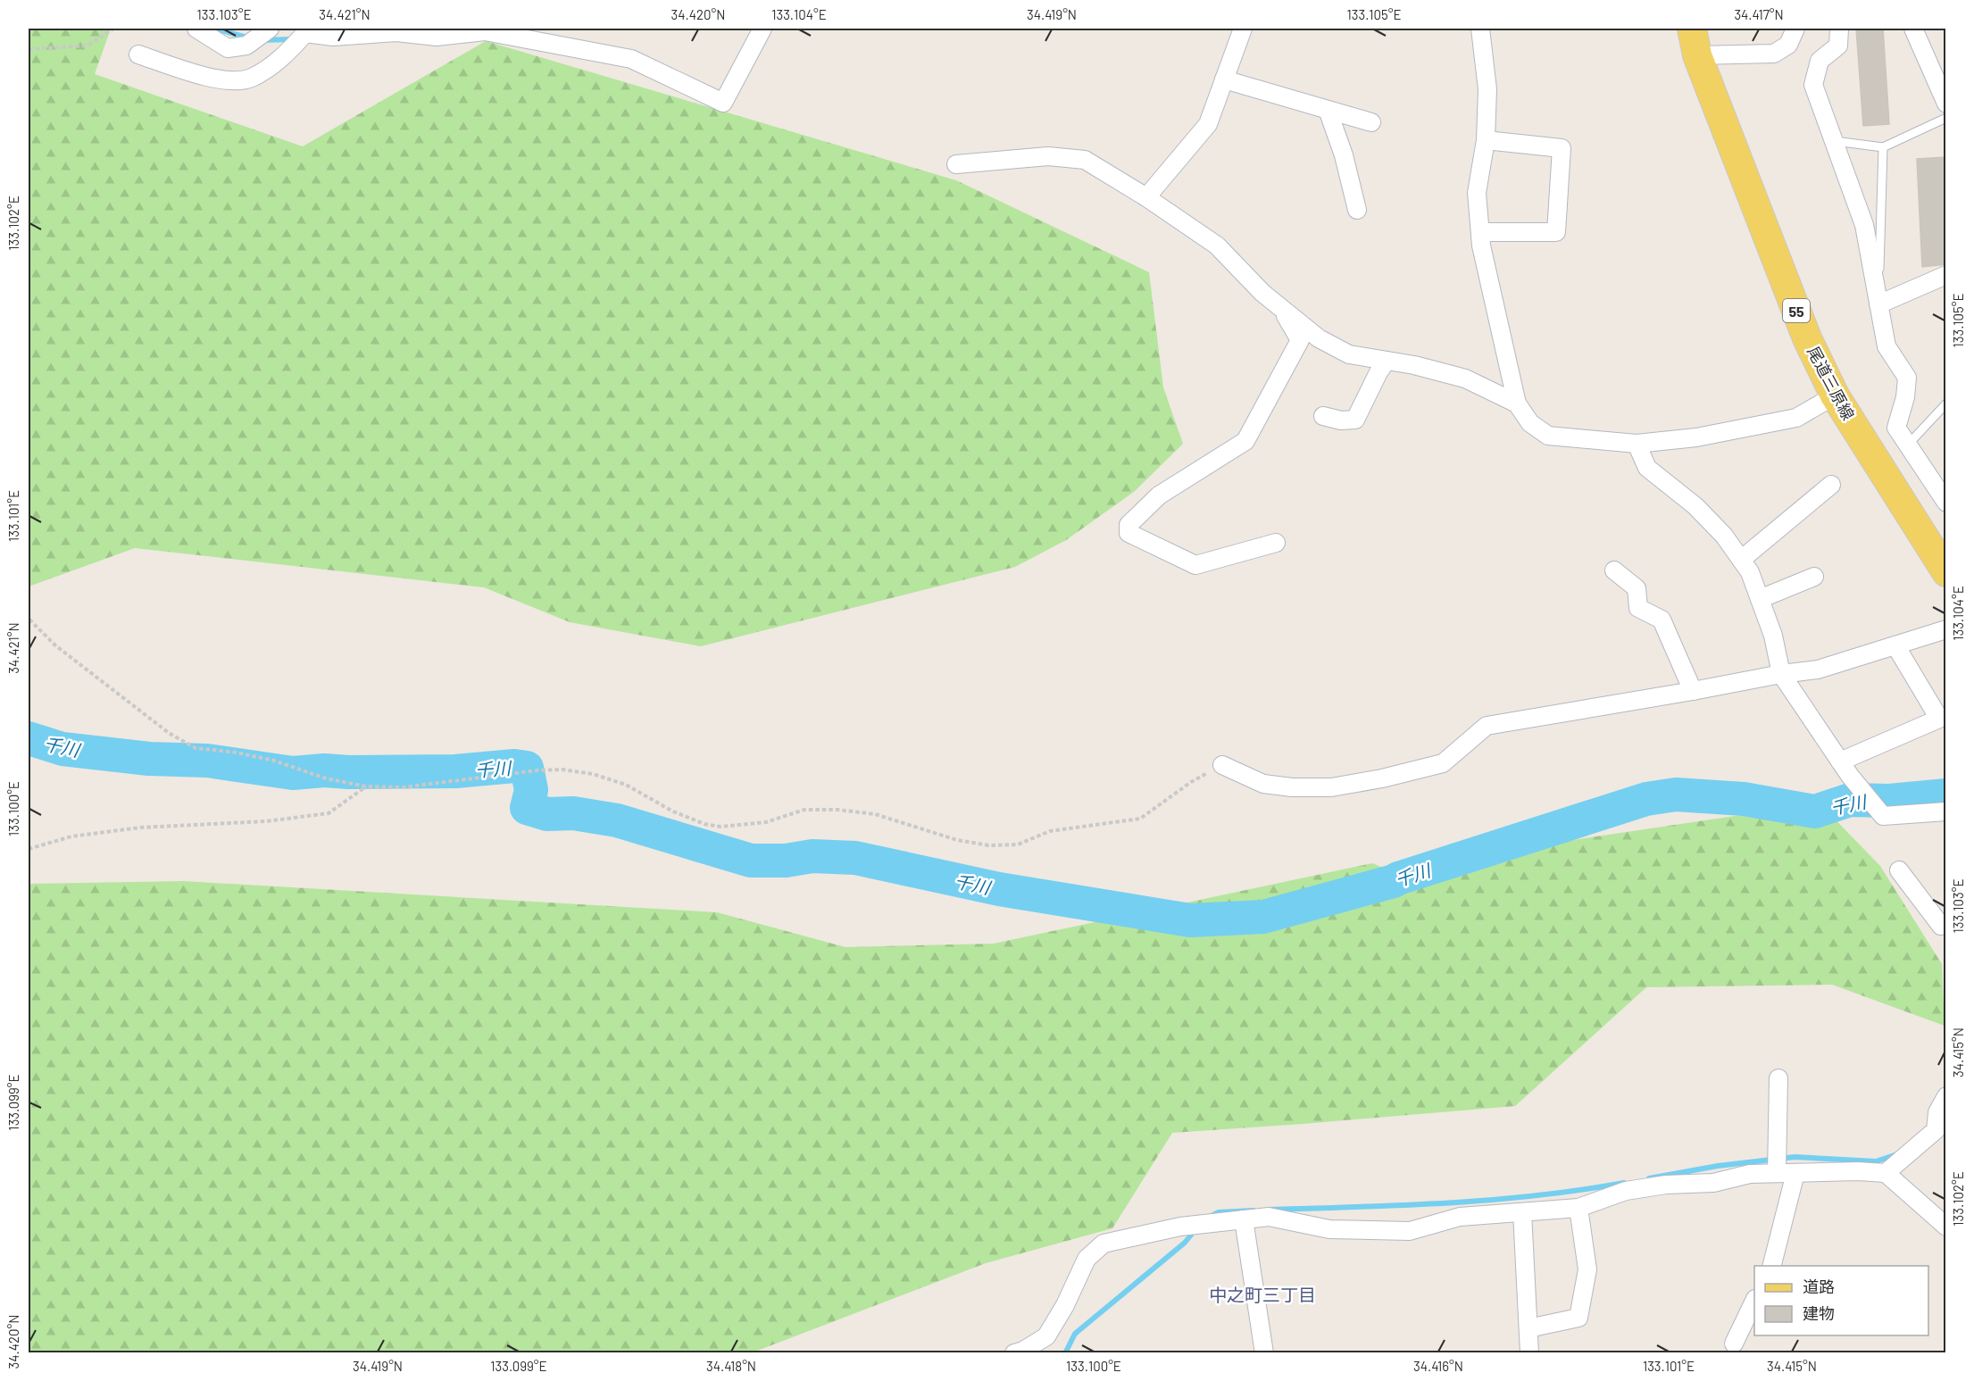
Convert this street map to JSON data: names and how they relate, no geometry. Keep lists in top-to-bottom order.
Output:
{
  "streets": {
    "main road": ["55", "尾道三原線"]
  },
  "districts": ["中之町三丁目"],
  "water": ["千川"],
  "legend": ["道路", "建物"],
  "coordinates": [
    "133.103°E",
    "34.421°N",
    "34.420°N",
    "133.104°E",
    "34.419°N",
    "133.105°E",
    "34.417°N",
    "133.102°E",
    "133.101°E",
    "133.100°E",
    "34.415°N",
    "133.099°E",
    "34.418°N",
    "34.416°N"
  ]
}
